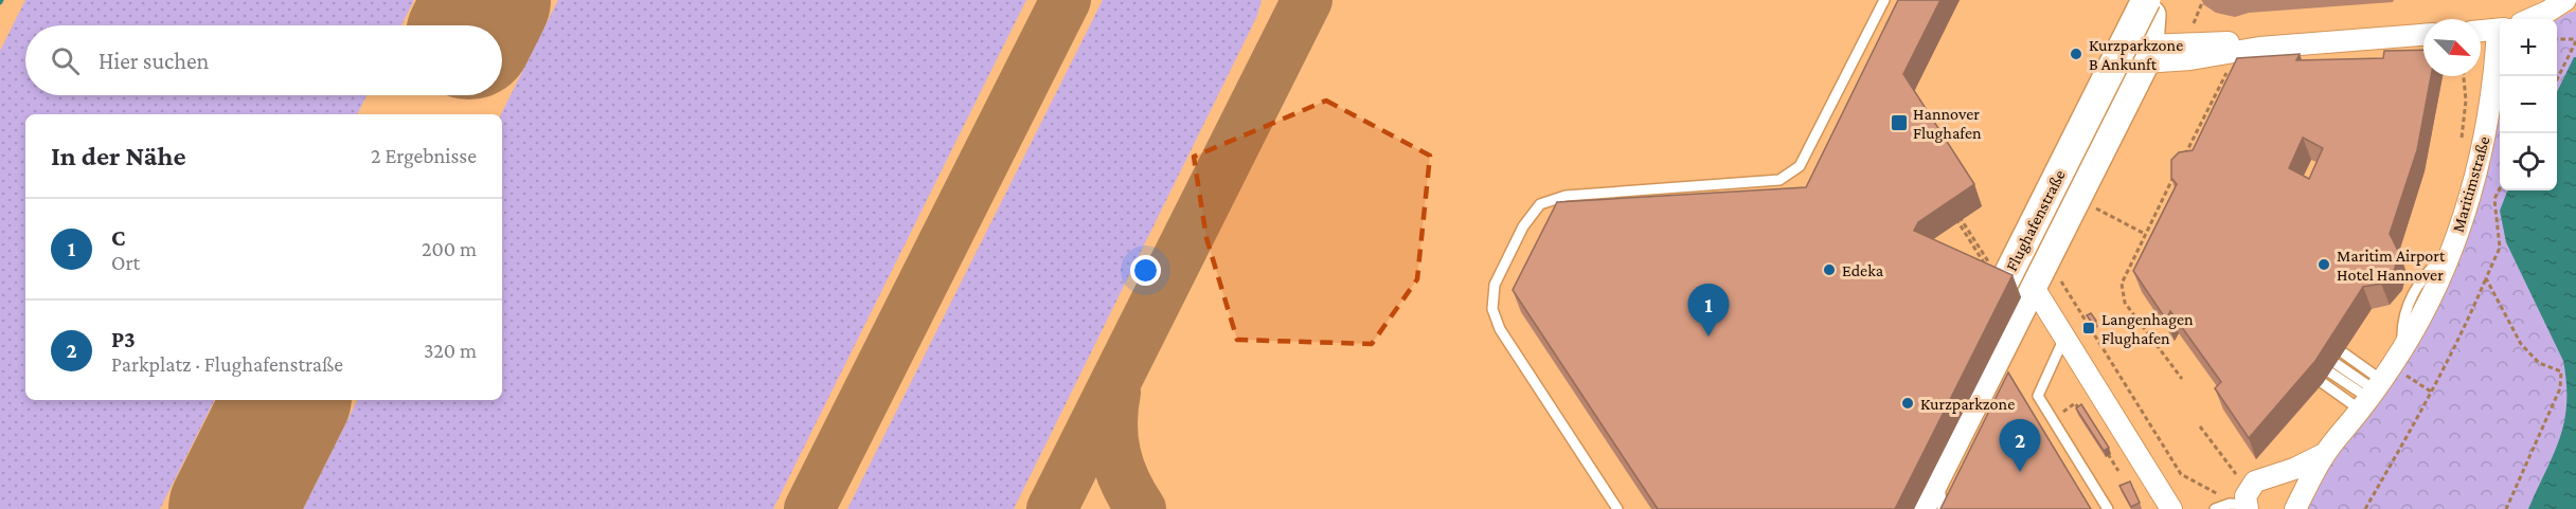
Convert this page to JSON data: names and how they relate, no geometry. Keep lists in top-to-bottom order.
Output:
{
  "streets": {
    "main road": ["Flughafenstraße"],
    "street": ["Maritimstraße"]
  },
  "places": {
    "other": [
      "Kurzparkzone B Ankunft",
      "Maritim Airport Hotel Hannover",
      "Edeka",
      "Kurzparkzone"
    ],
    "transit": ["Hannover Flughafen", "Langenhagen Flughafen"]
  },
  "north": "bottom right",
  "page": {
    "map_buttons": ["+", "−"],
    "search": "Hier suchen",
    "heading": ["In der Nähe", "2 Ergebnisse"],
    "list": [
      {
        "mark": "1",
        "name": "C",
        "note": "Ort",
        "value": "200 m"
      },
      {
        "mark": "2",
        "name": "P3",
        "note": "Parkplatz · Flughafenstraße",
        "value": "320 m"
      }
    ],
    "pins": ["1", "2"]
  }
}
